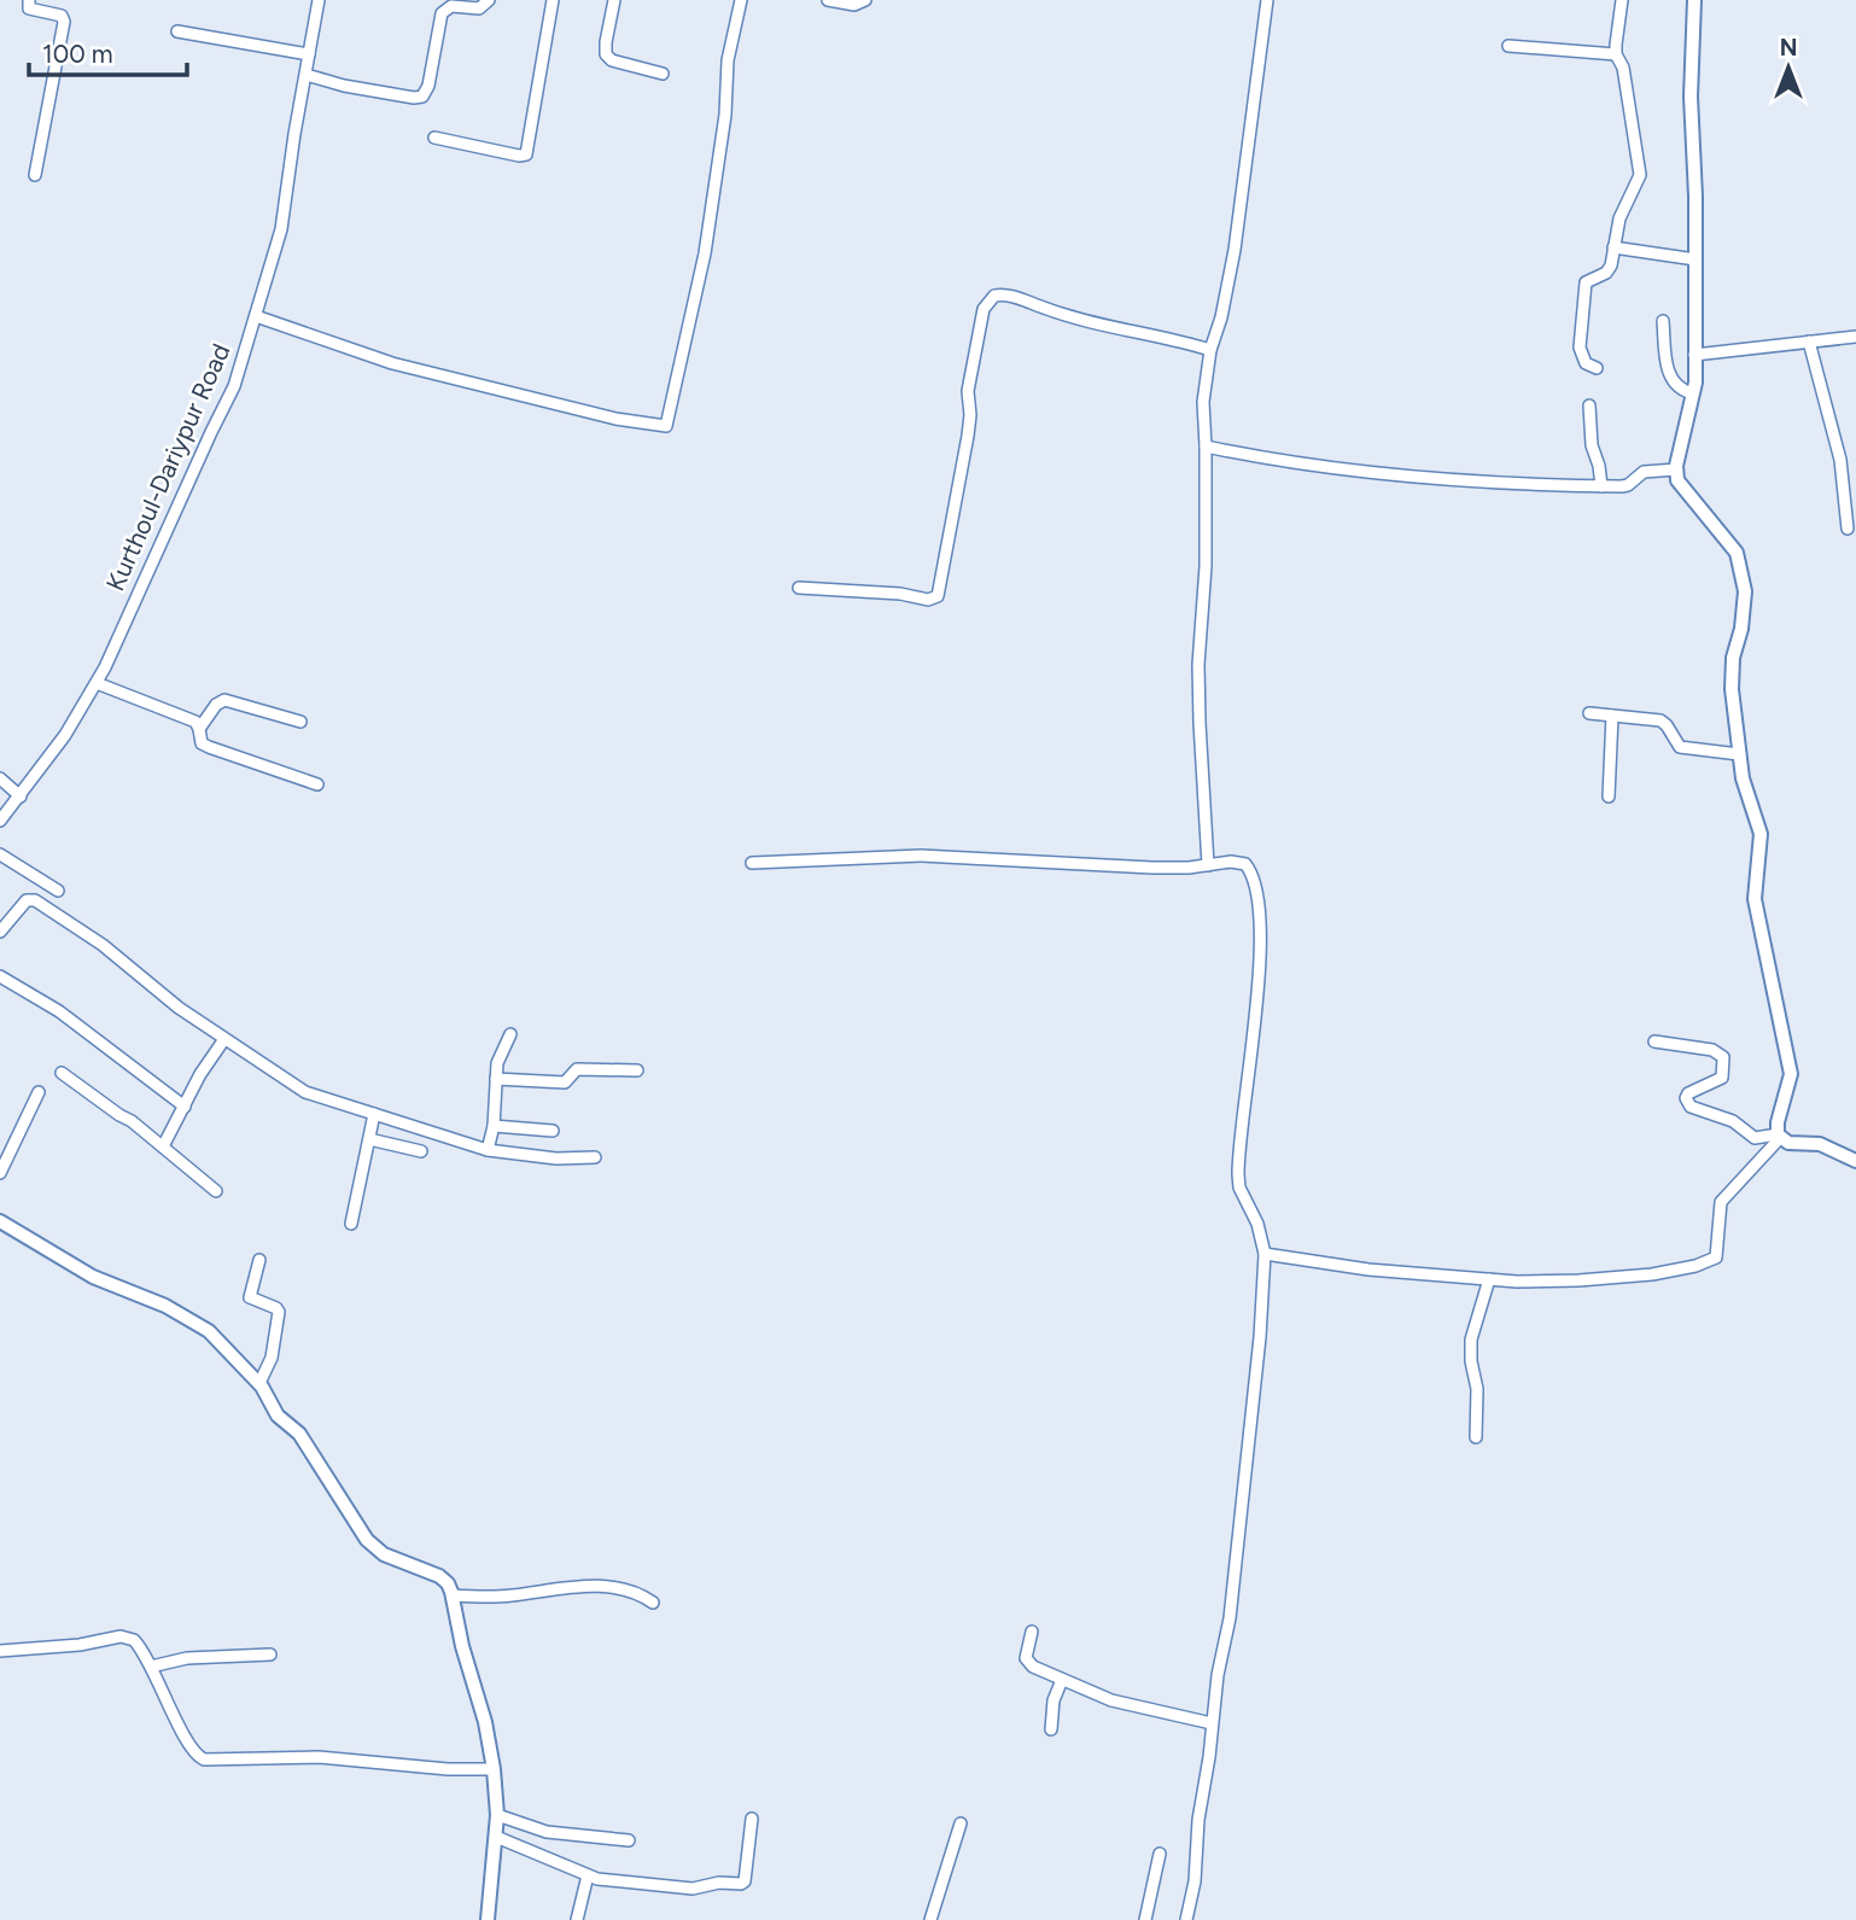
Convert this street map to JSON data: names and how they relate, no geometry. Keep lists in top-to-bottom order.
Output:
{
  "streets": {
    "street": ["Kurthoul-Dariypur Road"]
  },
  "scale_bar": "100 m",
  "north": "top"
}
